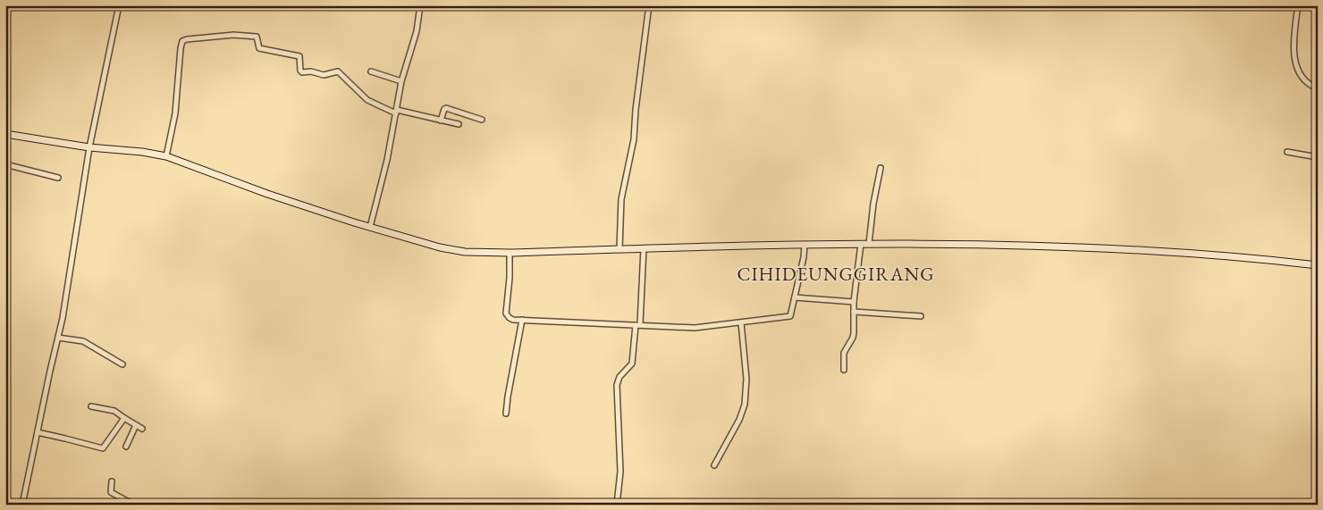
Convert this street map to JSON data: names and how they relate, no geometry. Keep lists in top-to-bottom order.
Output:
{
  "districts": ["CIHIDEUNGGIRANG"]
}
